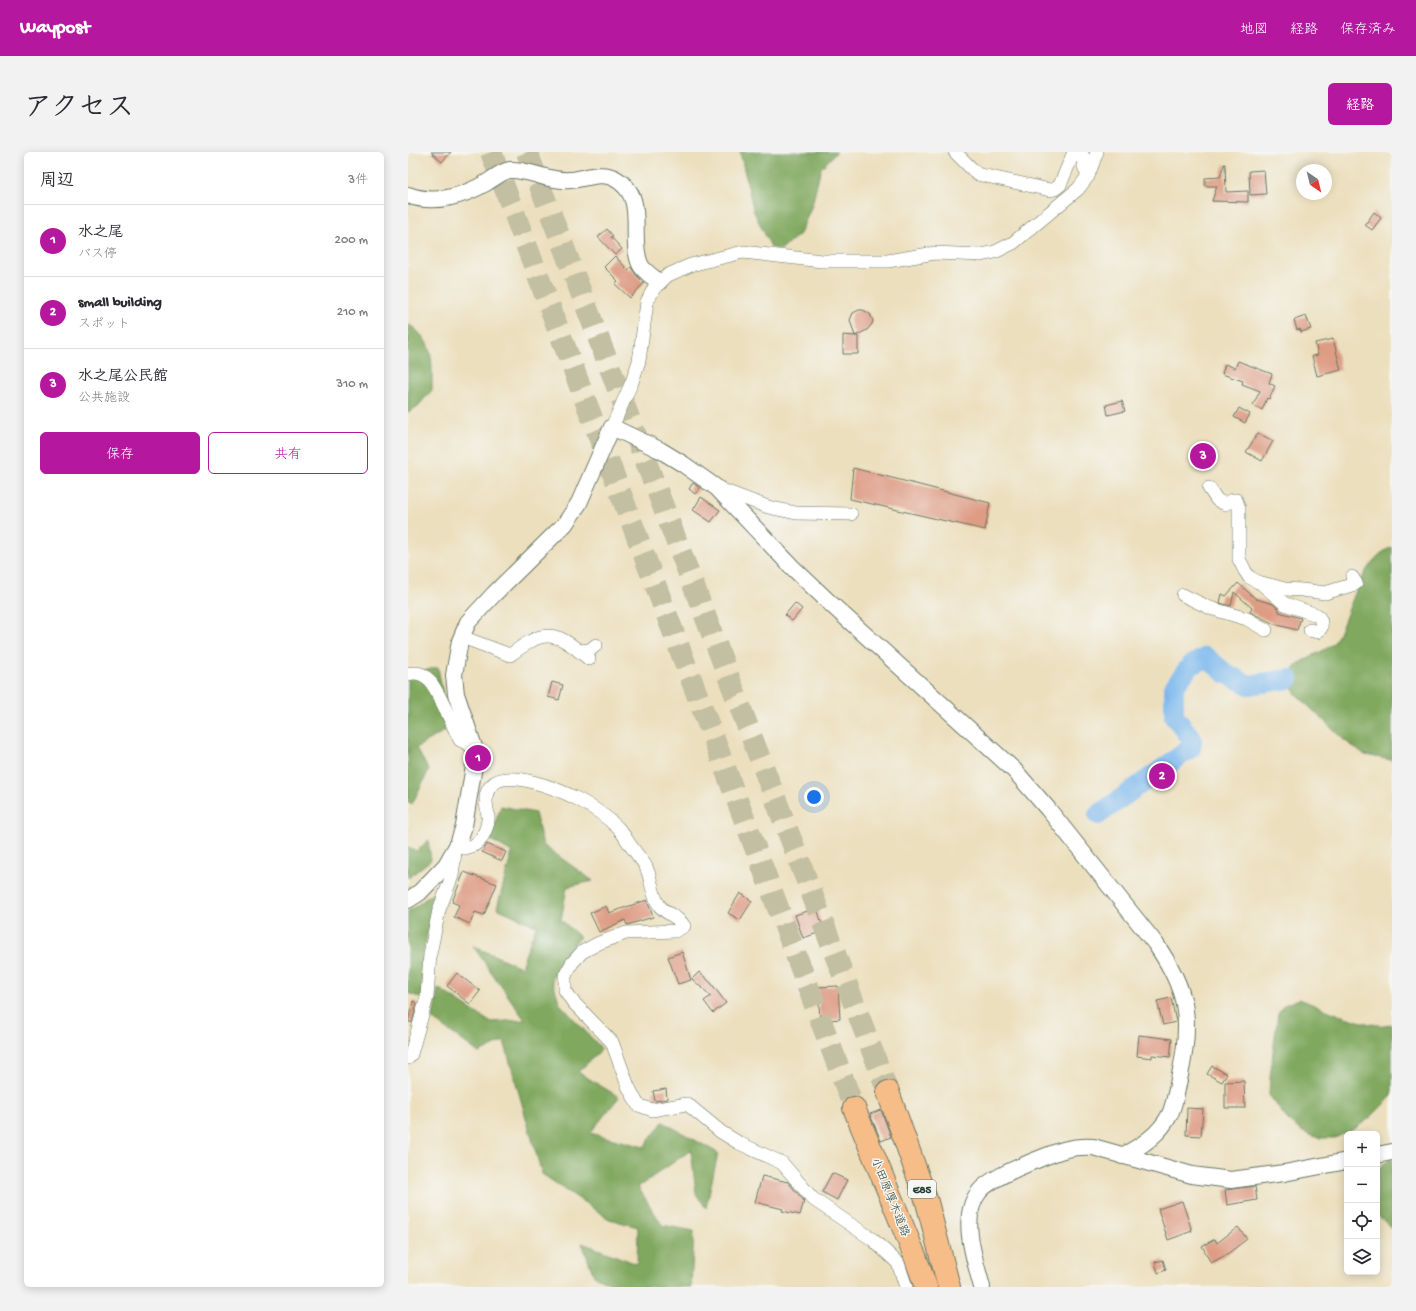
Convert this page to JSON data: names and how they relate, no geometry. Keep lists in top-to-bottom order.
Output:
{
  "streets": {
    "highway": ["E85", "小田原厚木道路"]
  },
  "north": "bottom right",
  "page": {
    "header": "Waypost",
    "nav": ["地図", "経路", "保存済み"],
    "title": "アクセス",
    "buttons": [
      "経路",
      ["保存", "共有"]
    ],
    "heading": ["周辺", "3件"],
    "list": [
      {
        "mark": "1",
        "name": "水之尾",
        "note": "バス停",
        "value": "200 m"
      },
      {
        "mark": "2",
        "name": "small building",
        "note": "スポット",
        "value": "210 m"
      },
      {
        "mark": "3",
        "name": "水之尾公民館",
        "note": "公共施設",
        "value": "310 m"
      }
    ],
    "pins": ["3", "1", "2"],
    "map_buttons": ["+", "−"]
  }
}
